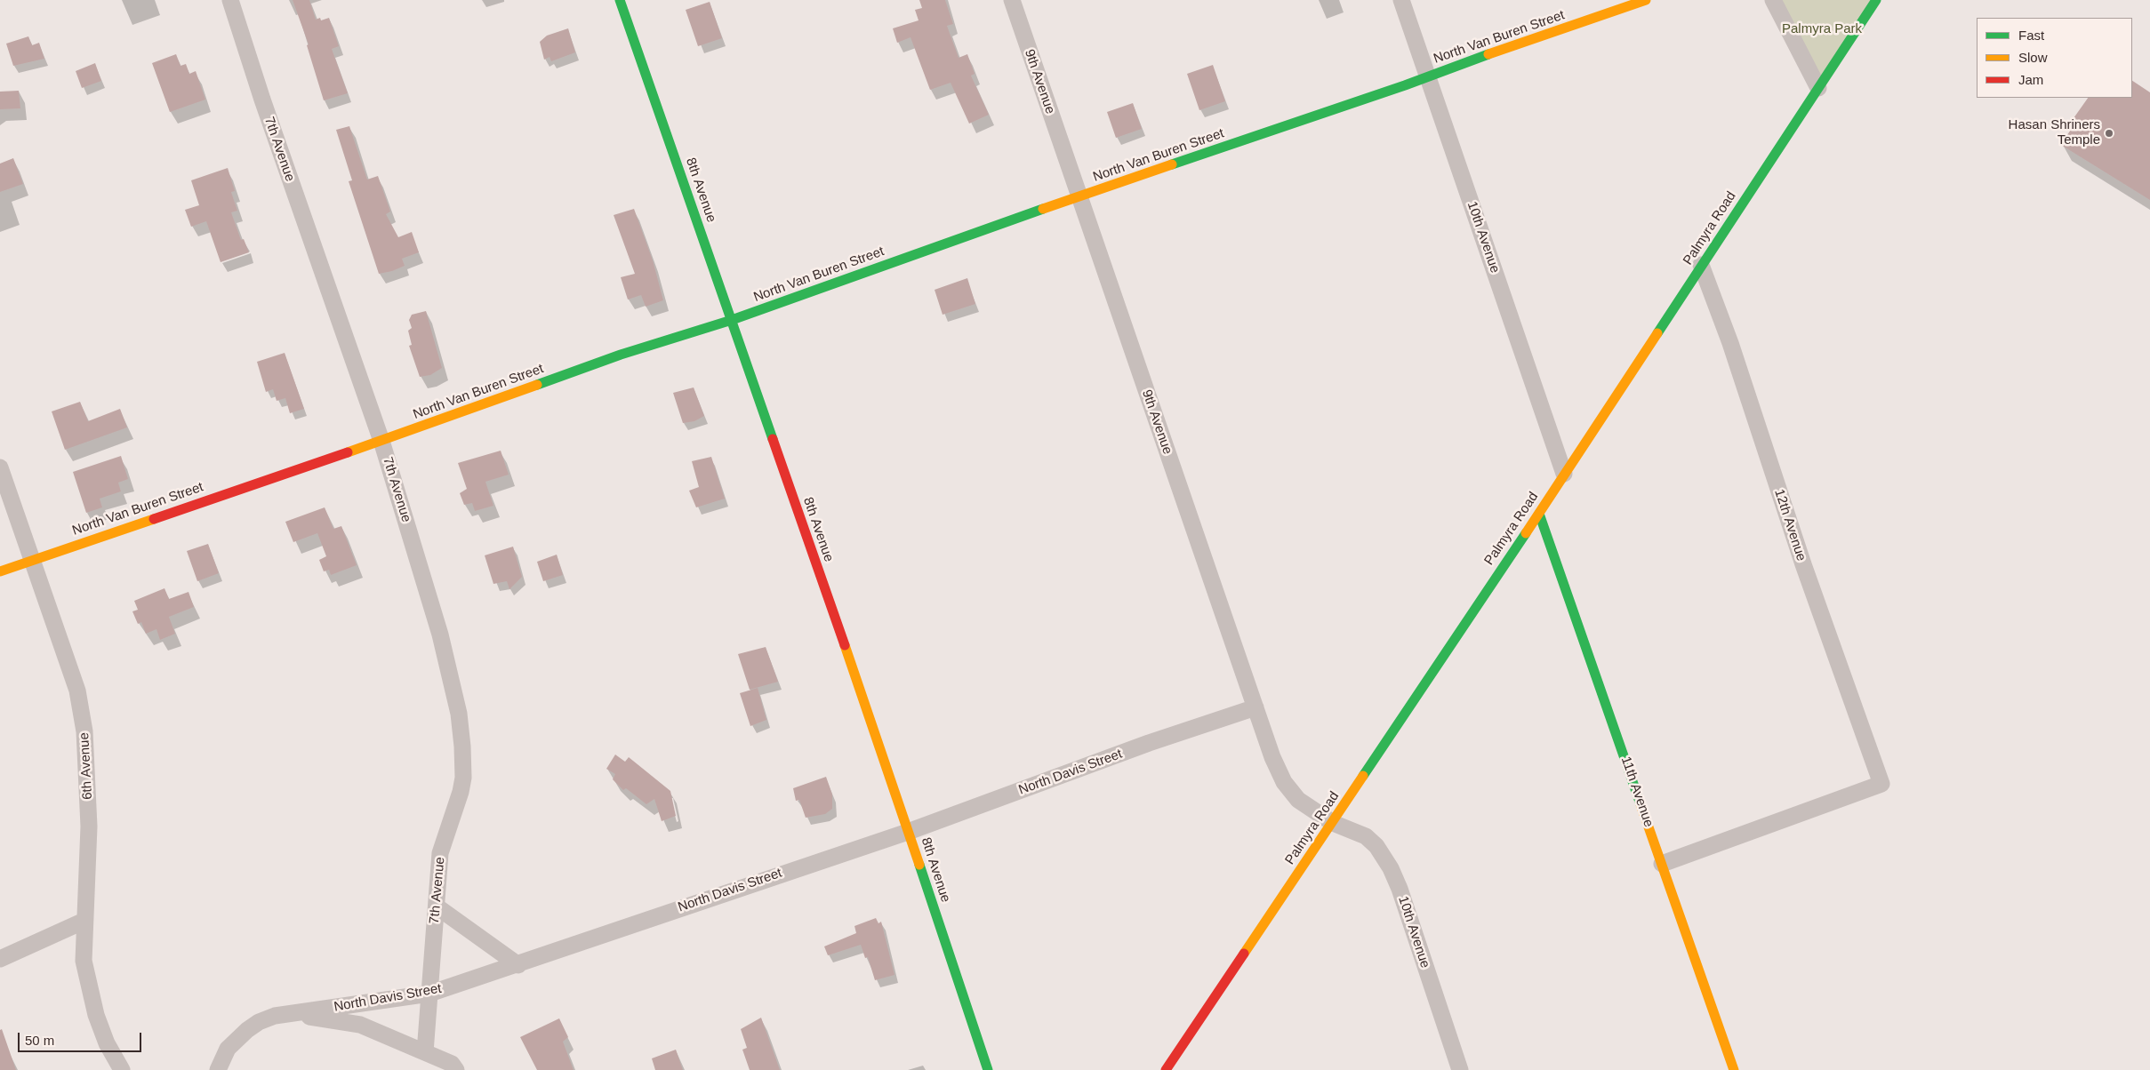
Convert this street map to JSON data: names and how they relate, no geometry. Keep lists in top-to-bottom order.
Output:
{
  "streets": {
    "street": [
      "North Van Buren Street",
      "9th Avenue",
      "7th Avenue",
      "8th Avenue",
      "Palmyra Road",
      "10th Avenue",
      "12th Avenue",
      "6th Avenue",
      "North Davis Street",
      "11th Avenue"
    ]
  },
  "crossings": [
    ["North Van Buren Street", "9th Avenue"],
    ["North Van Buren Street", "7th Avenue"],
    ["North Van Buren Street", "8th Avenue"],
    ["North Van Buren Street", "10th Avenue"],
    ["North Van Buren Street", "6th Avenue"],
    ["9th Avenue", "Palmyra Road"],
    ["9th Avenue", "10th Avenue"],
    ["9th Avenue", "North Davis Street"],
    ["7th Avenue", "North Davis Street"],
    ["8th Avenue", "North Davis Street"],
    ["Palmyra Road", "10th Avenue"],
    ["Palmyra Road", "12th Avenue"],
    ["Palmyra Road", "11th Avenue"],
    ["12th Avenue", "11th Avenue"]
  ],
  "parks": ["Palmyra Park"],
  "places": ["Hasan Shriners Temple"],
  "legend": ["Fast", "Slow", "Jam"],
  "scale_bar": "50 m"
}
